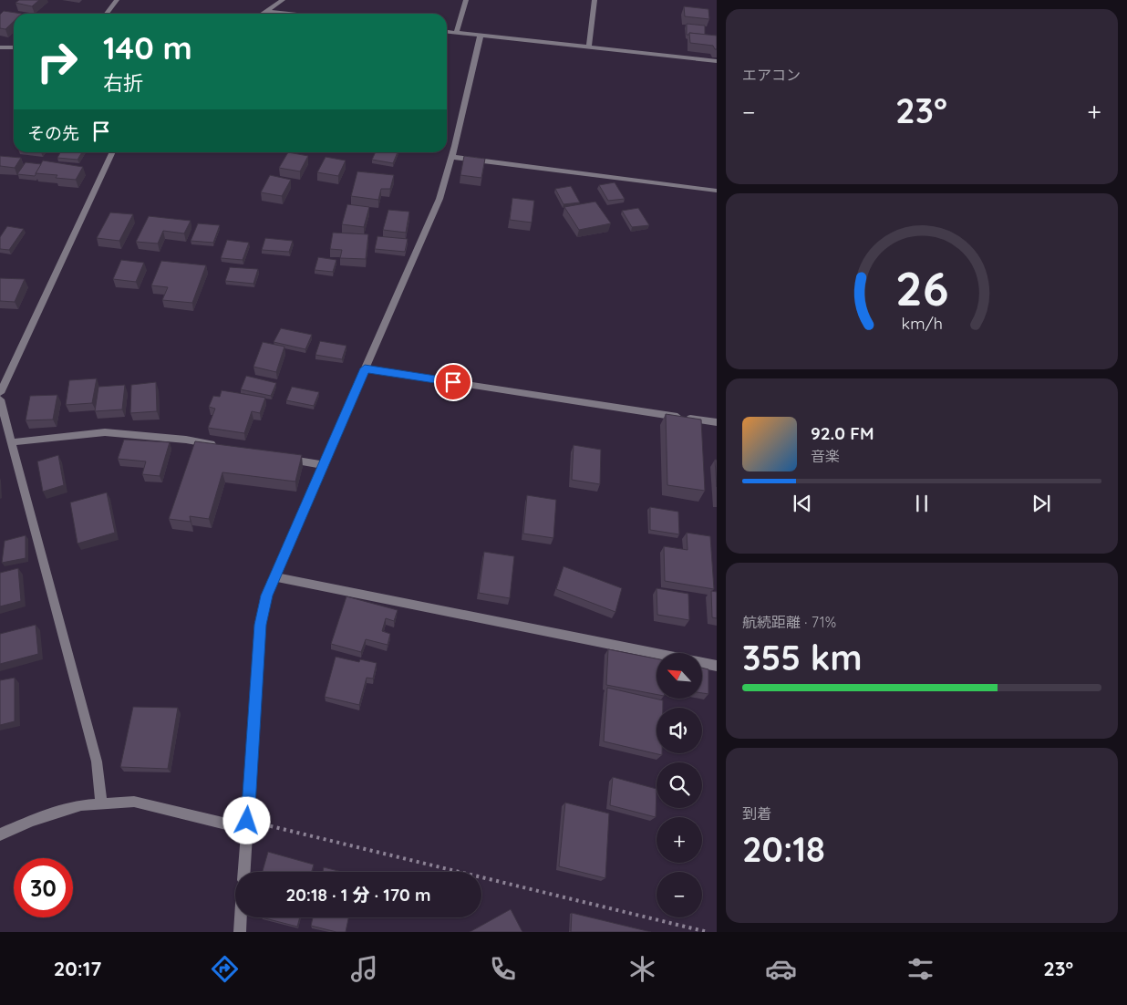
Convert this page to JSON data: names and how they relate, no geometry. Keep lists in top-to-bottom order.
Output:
{
  "north": "top left",
  "page": {
    "tile": [
      "エアコン",
      ["航続距離 · 71%", "355 km"],
      ["到着", "20:18"]
    ],
    "turn": ["140 m", "右折"],
    "heat": ["−", "23°", "+"],
    "then": "その先",
    "song": ["92.0 FM", "音楽"],
    "map_buttons": ["+", "−"],
    "limit": "30",
    "trip": "20:18 · 1 分 · 170 m",
    "tabs": ["20:17", "23°"],
    "gauge": ["26", "km/h"]
  }
}
